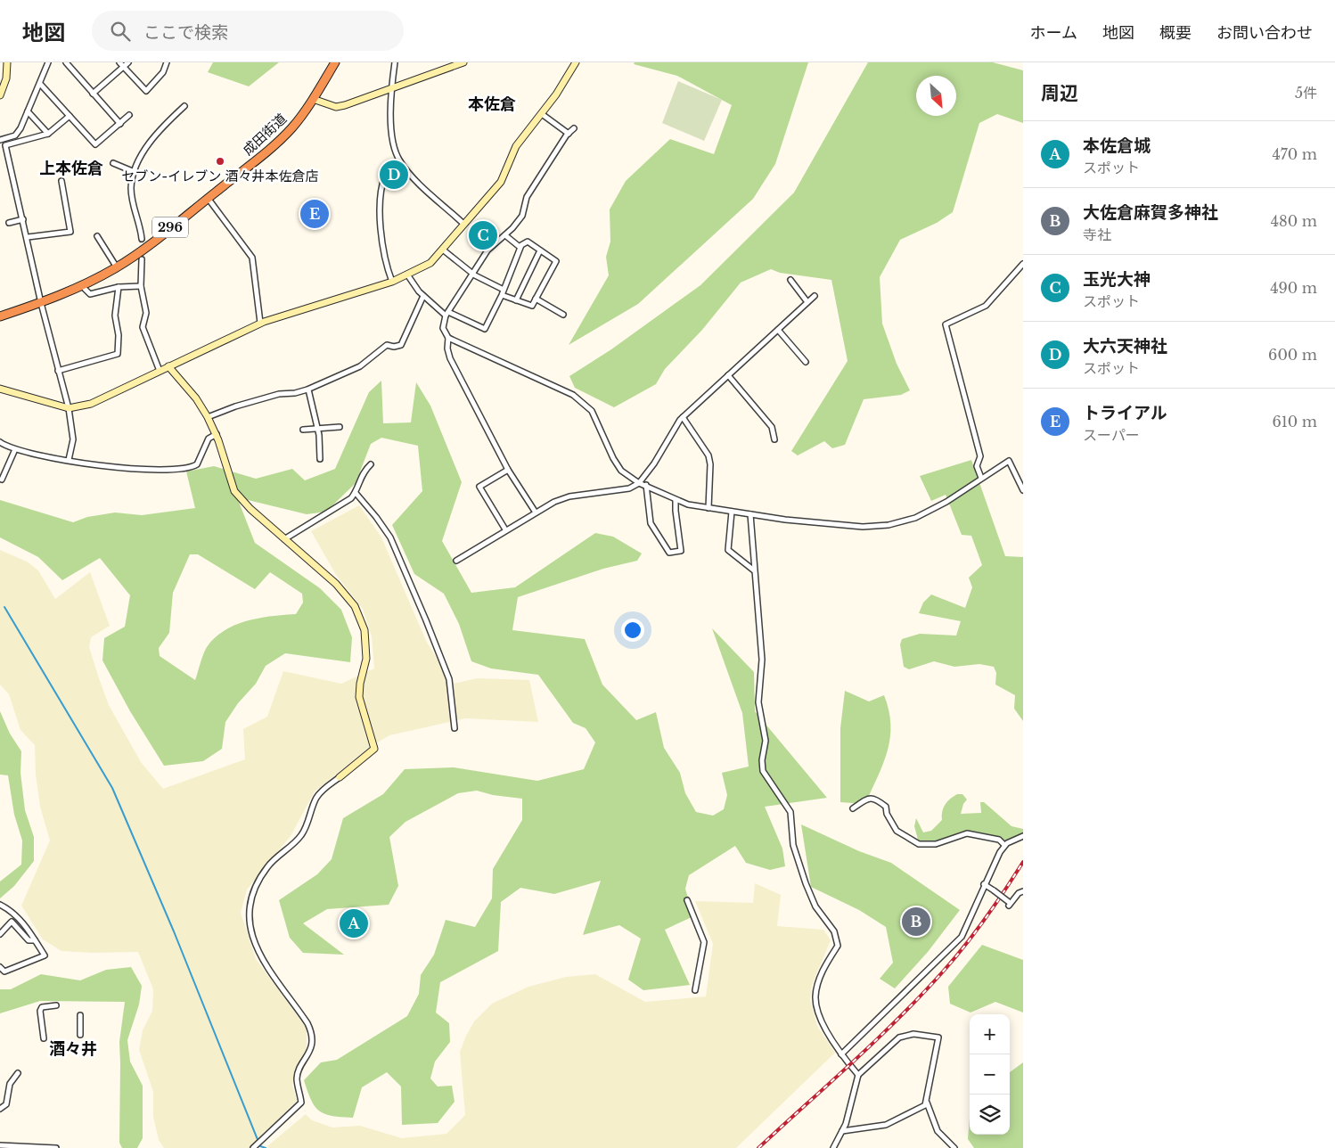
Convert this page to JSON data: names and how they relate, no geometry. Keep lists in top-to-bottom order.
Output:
{
  "streets": {
    "highway": ["成田街道", "296"]
  },
  "crossings": [
    ["成田街道", "296"]
  ],
  "districts": ["本佐倉", "上本佐倉", "酒々井"],
  "places": ["セブン-イレブン 酒々井本佐倉店"],
  "north": "bottom right",
  "page": {
    "header": "地図",
    "search": "ここで検索",
    "nav": [
      "ホーム",
      "地図",
      "概要",
      "お問い合わせ"
    ],
    "heading": ["周辺", "5件"],
    "list": [
      {
        "mark": "A",
        "name": "本佐倉城",
        "note": "スポット",
        "value": "470 m"
      },
      {
        "mark": "B",
        "name": "大佐倉麻賀多神社",
        "note": "寺社",
        "value": "480 m"
      },
      {
        "mark": "C",
        "name": "玉光大神",
        "note": "スポット",
        "value": "490 m"
      },
      {
        "mark": "D",
        "name": "大六天神社",
        "note": "スポット",
        "value": "600 m"
      },
      {
        "mark": "E",
        "name": "トライアル",
        "note": "スーパー",
        "value": "610 m"
      }
    ],
    "pins": [
      "D",
      "E",
      "C",
      "B",
      "A"
    ],
    "map_buttons": ["+", "−"]
  }
}
